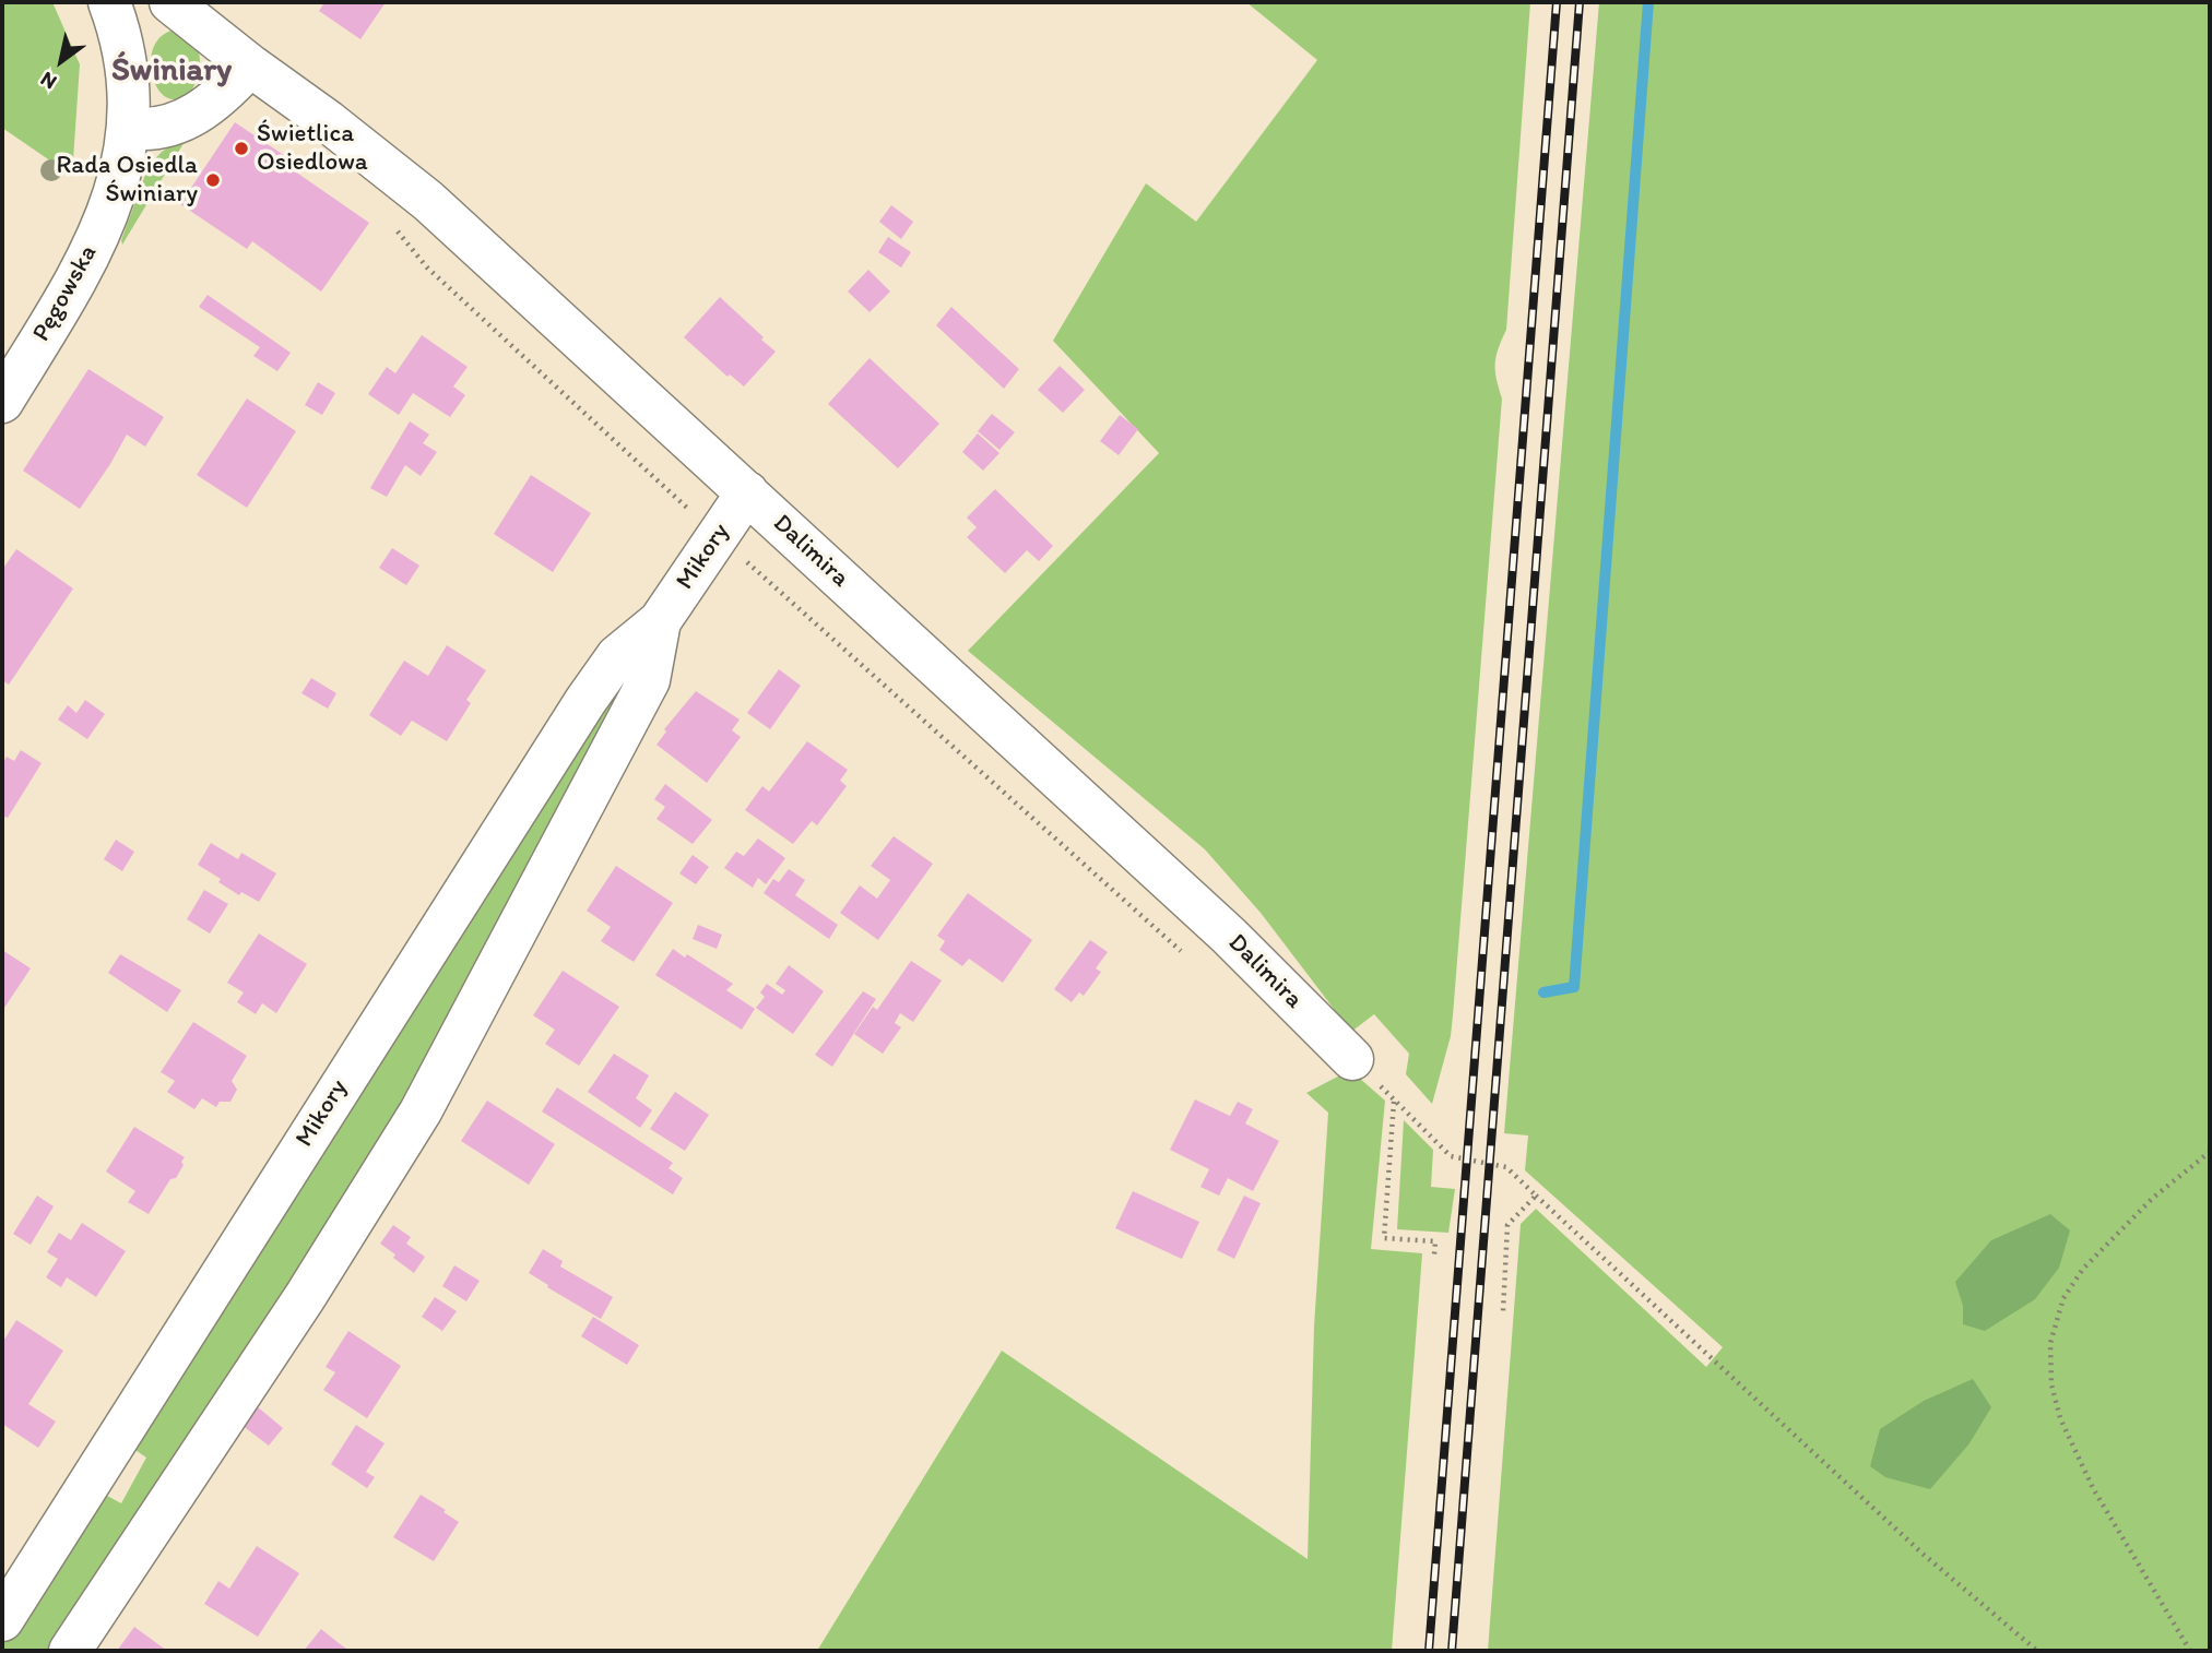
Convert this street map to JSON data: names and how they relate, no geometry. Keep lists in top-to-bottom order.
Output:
{
  "streets": {
    "street": ["Pęgowska", "Dalimira", "Mikory"]
  },
  "crossings": [
    ["Dalimira", "Mikory"]
  ],
  "districts": ["Świniary"],
  "places": ["Świetlica Osiedlowa", "Rada Osiedla Świniary"],
  "north": "bottom left"
}
